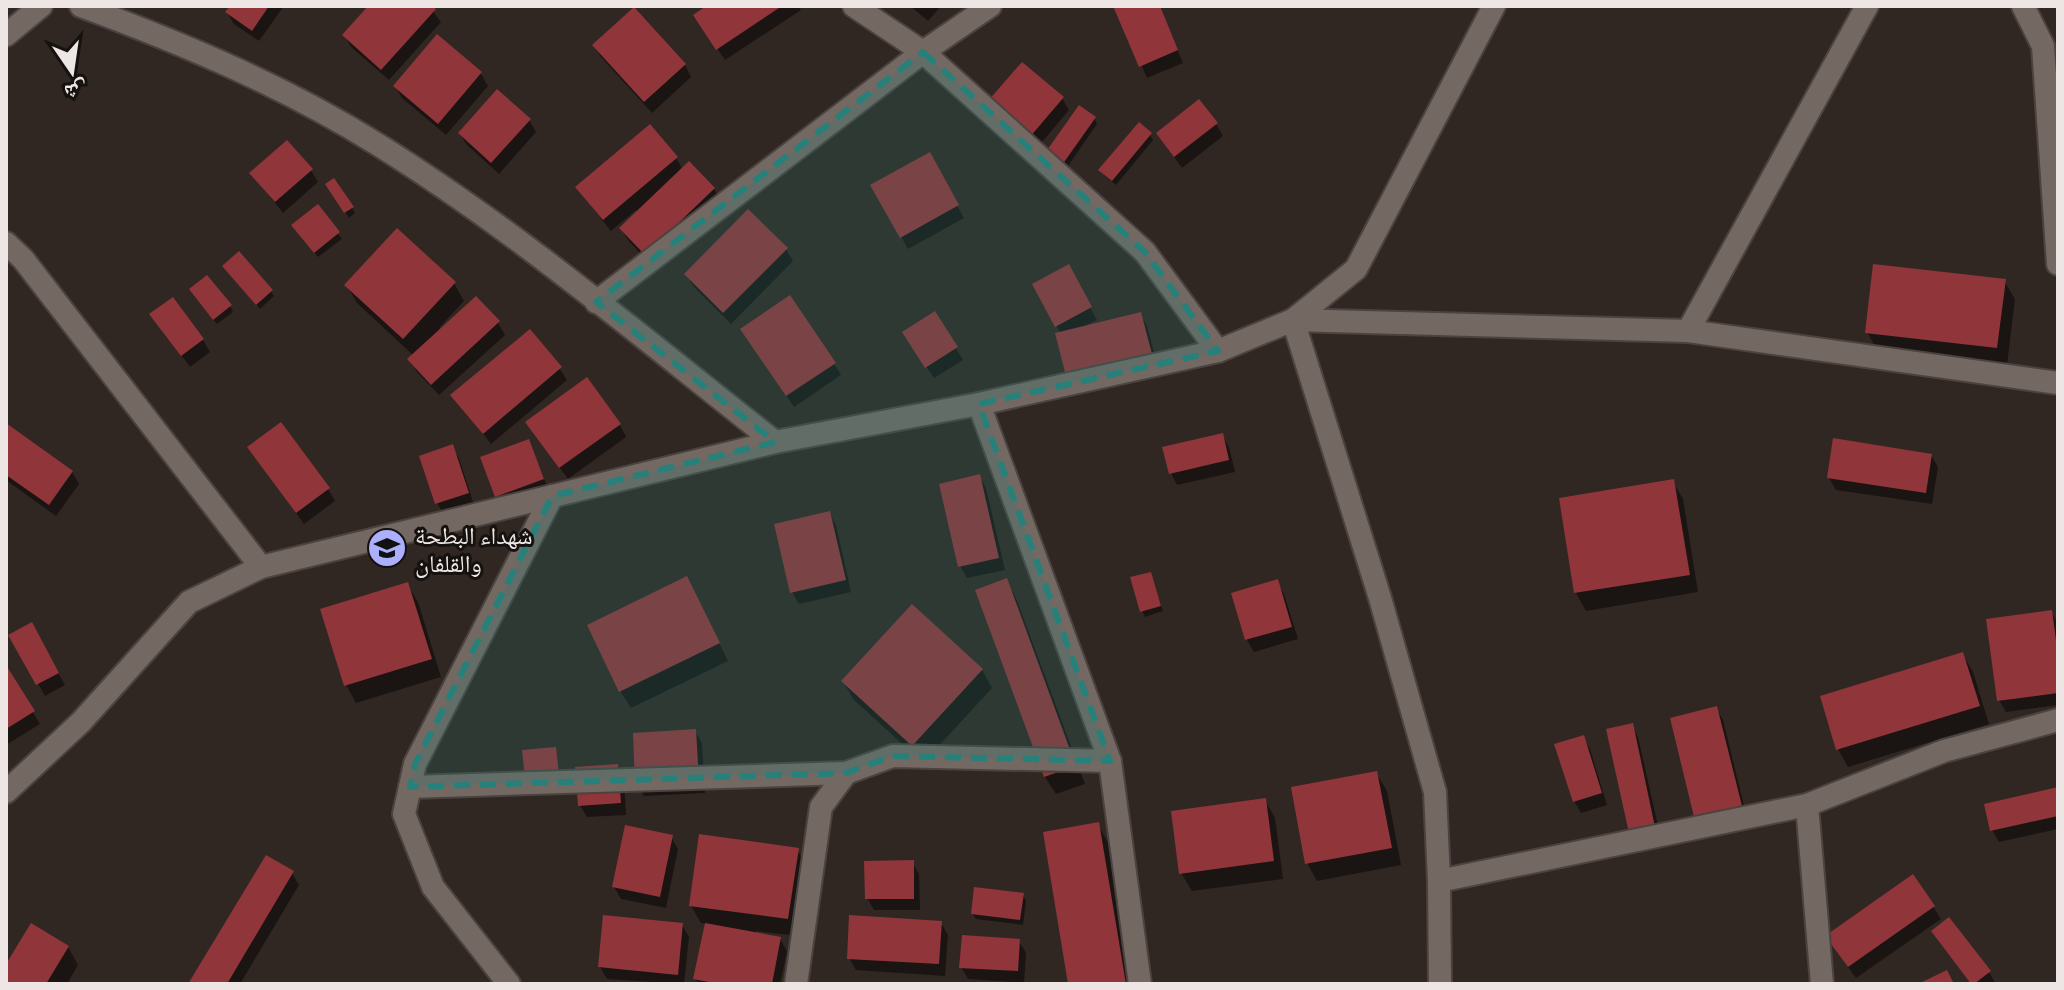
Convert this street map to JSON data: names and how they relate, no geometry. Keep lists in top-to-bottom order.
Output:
{
  "places": {
    "school or university": ["شهداء البطحة والقلفان"]
  },
  "north": "bottom"
}
